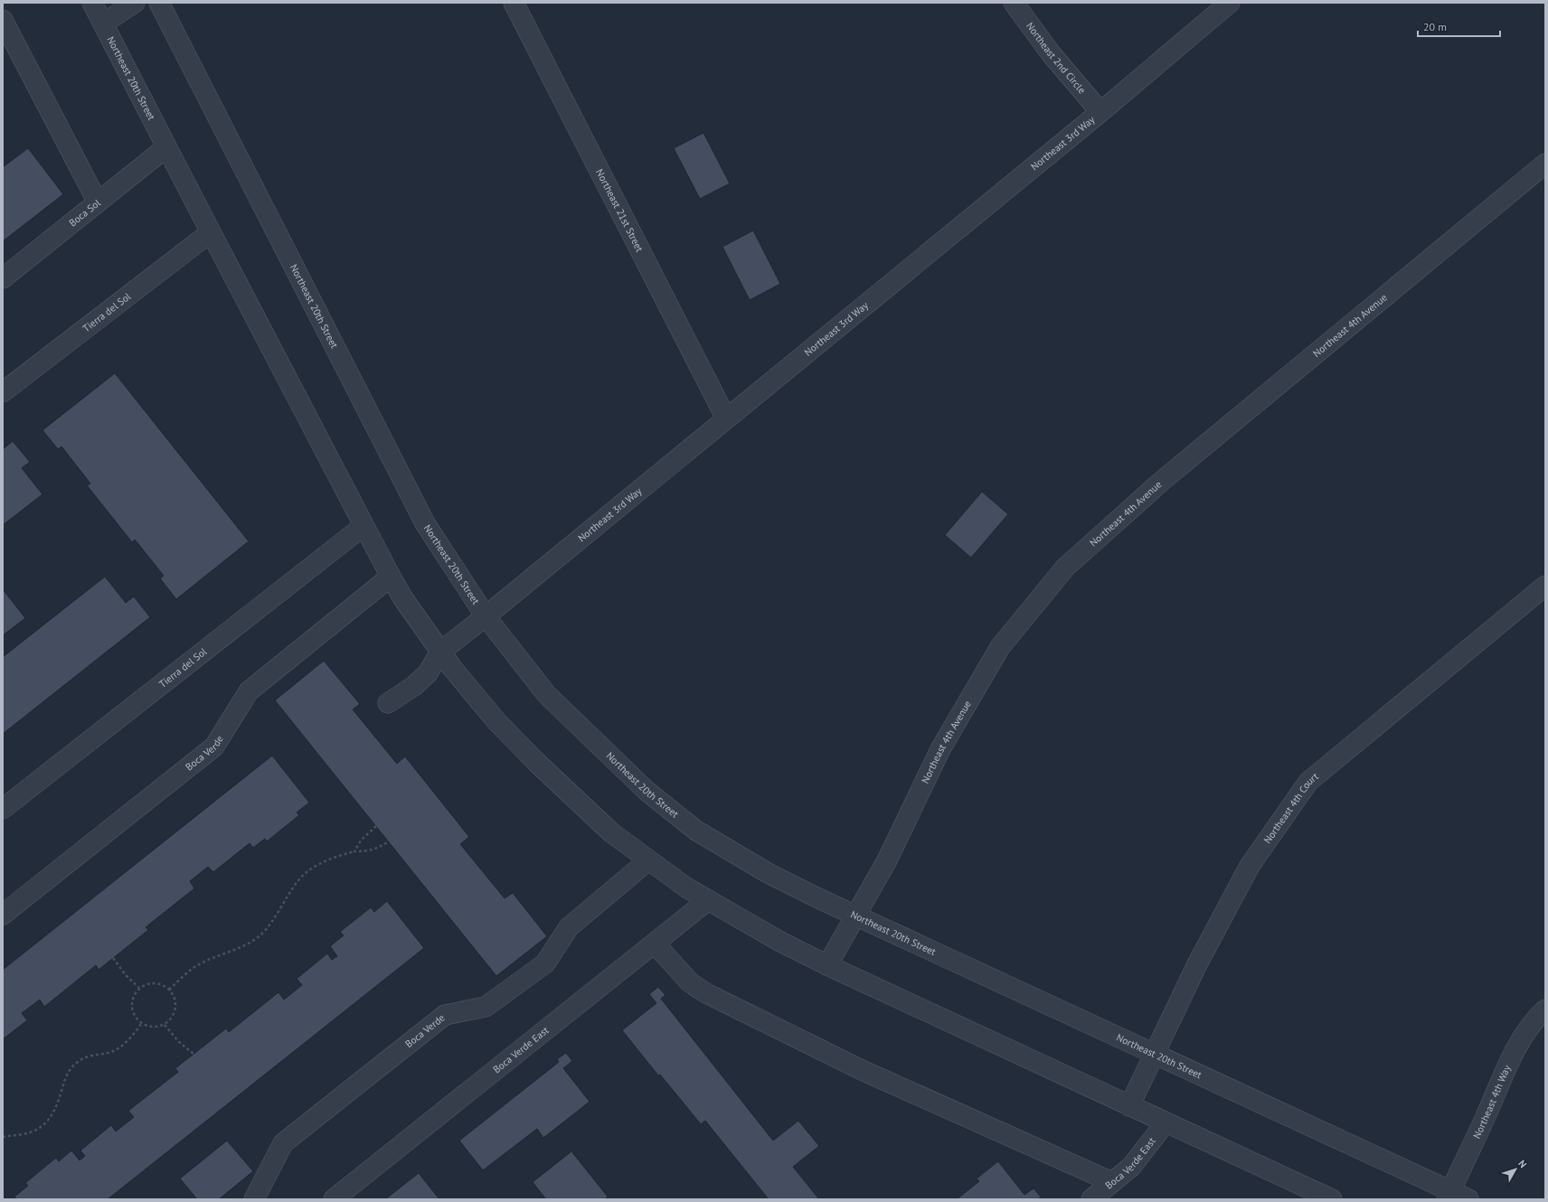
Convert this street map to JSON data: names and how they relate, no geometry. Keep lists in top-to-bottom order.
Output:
{
  "streets": {
    "street": [
      "Northeast 2nd Circle",
      "Northeast 20th Street",
      "Northeast 3rd Way",
      "Northeast 21st Street",
      "Boca Sol",
      "Tierra del Sol",
      "Northeast 4th Avenue",
      "Boca Verde",
      "Northeast 4th Court",
      "Boca Verde East",
      "Northeast 4th Way"
    ]
  },
  "crossings": [
    ["Northeast 2nd Circle", "Northeast 3rd Way"],
    ["Northeast 20th Street", "Northeast 3rd Way"],
    ["Northeast 20th Street", "Boca Sol"],
    ["Northeast 20th Street", "Tierra del Sol"],
    ["Northeast 20th Street", "Northeast 4th Avenue"],
    ["Northeast 20th Street", "Boca Verde"],
    ["Northeast 20th Street", "Northeast 4th Court"],
    ["Northeast 20th Street", "Boca Verde East"],
    ["Northeast 20th Street", "Northeast 4th Way"],
    ["Northeast 3rd Way", "Northeast 21st Street"]
  ],
  "scale_bar": "20 m",
  "north": "top right"
}
